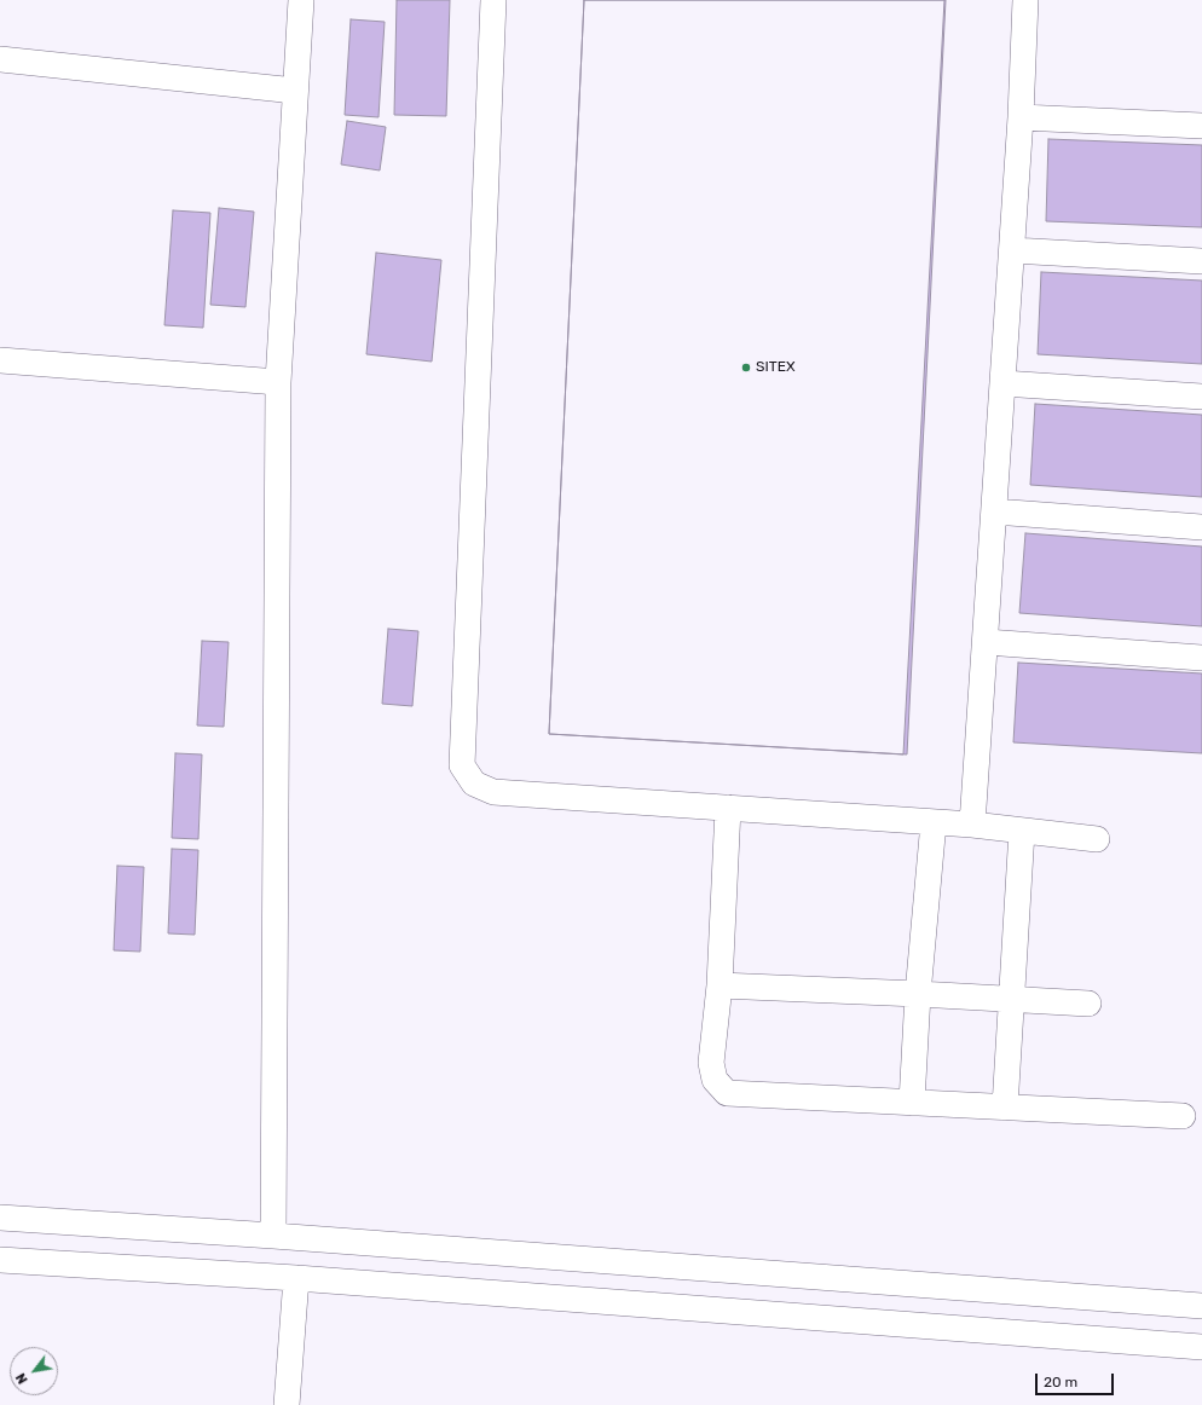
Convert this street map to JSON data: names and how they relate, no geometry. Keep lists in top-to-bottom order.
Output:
{
  "places": ["SITEX"],
  "scale_bar": "20 m",
  "north": "bottom left"
}
